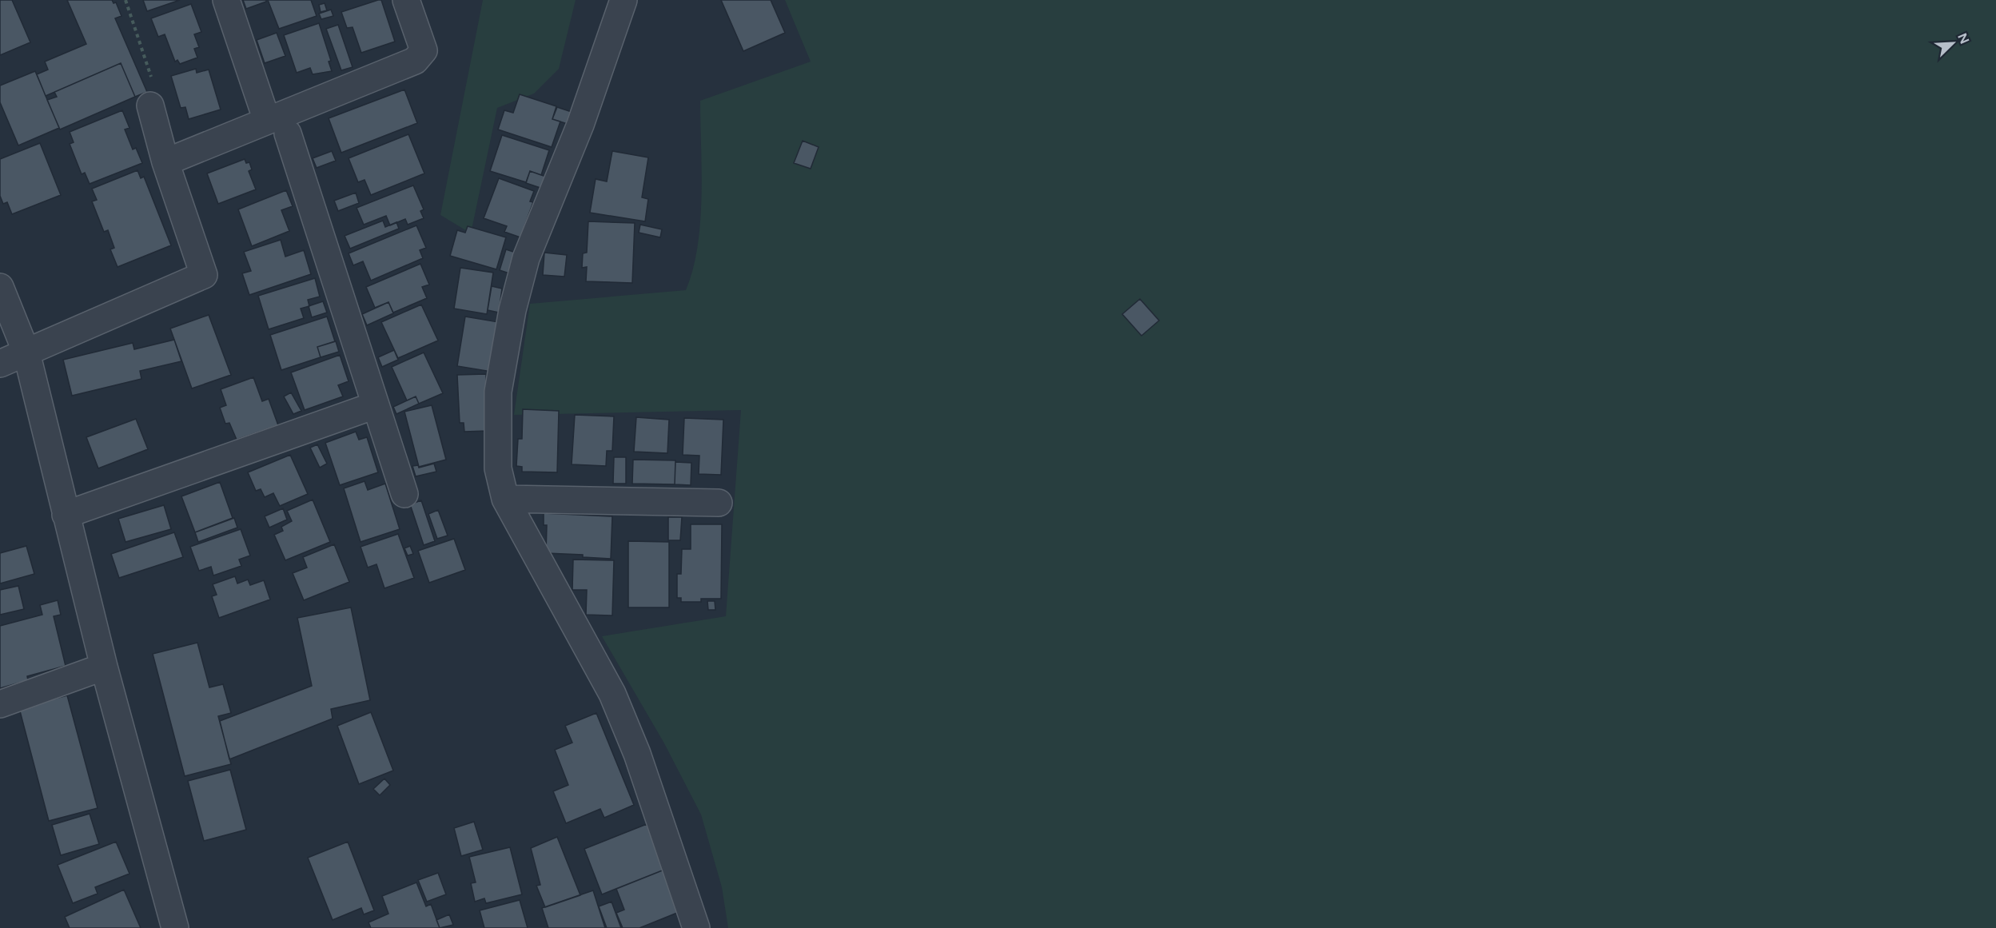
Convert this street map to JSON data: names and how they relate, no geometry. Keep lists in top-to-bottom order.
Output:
{
  "north": "top right"
}
